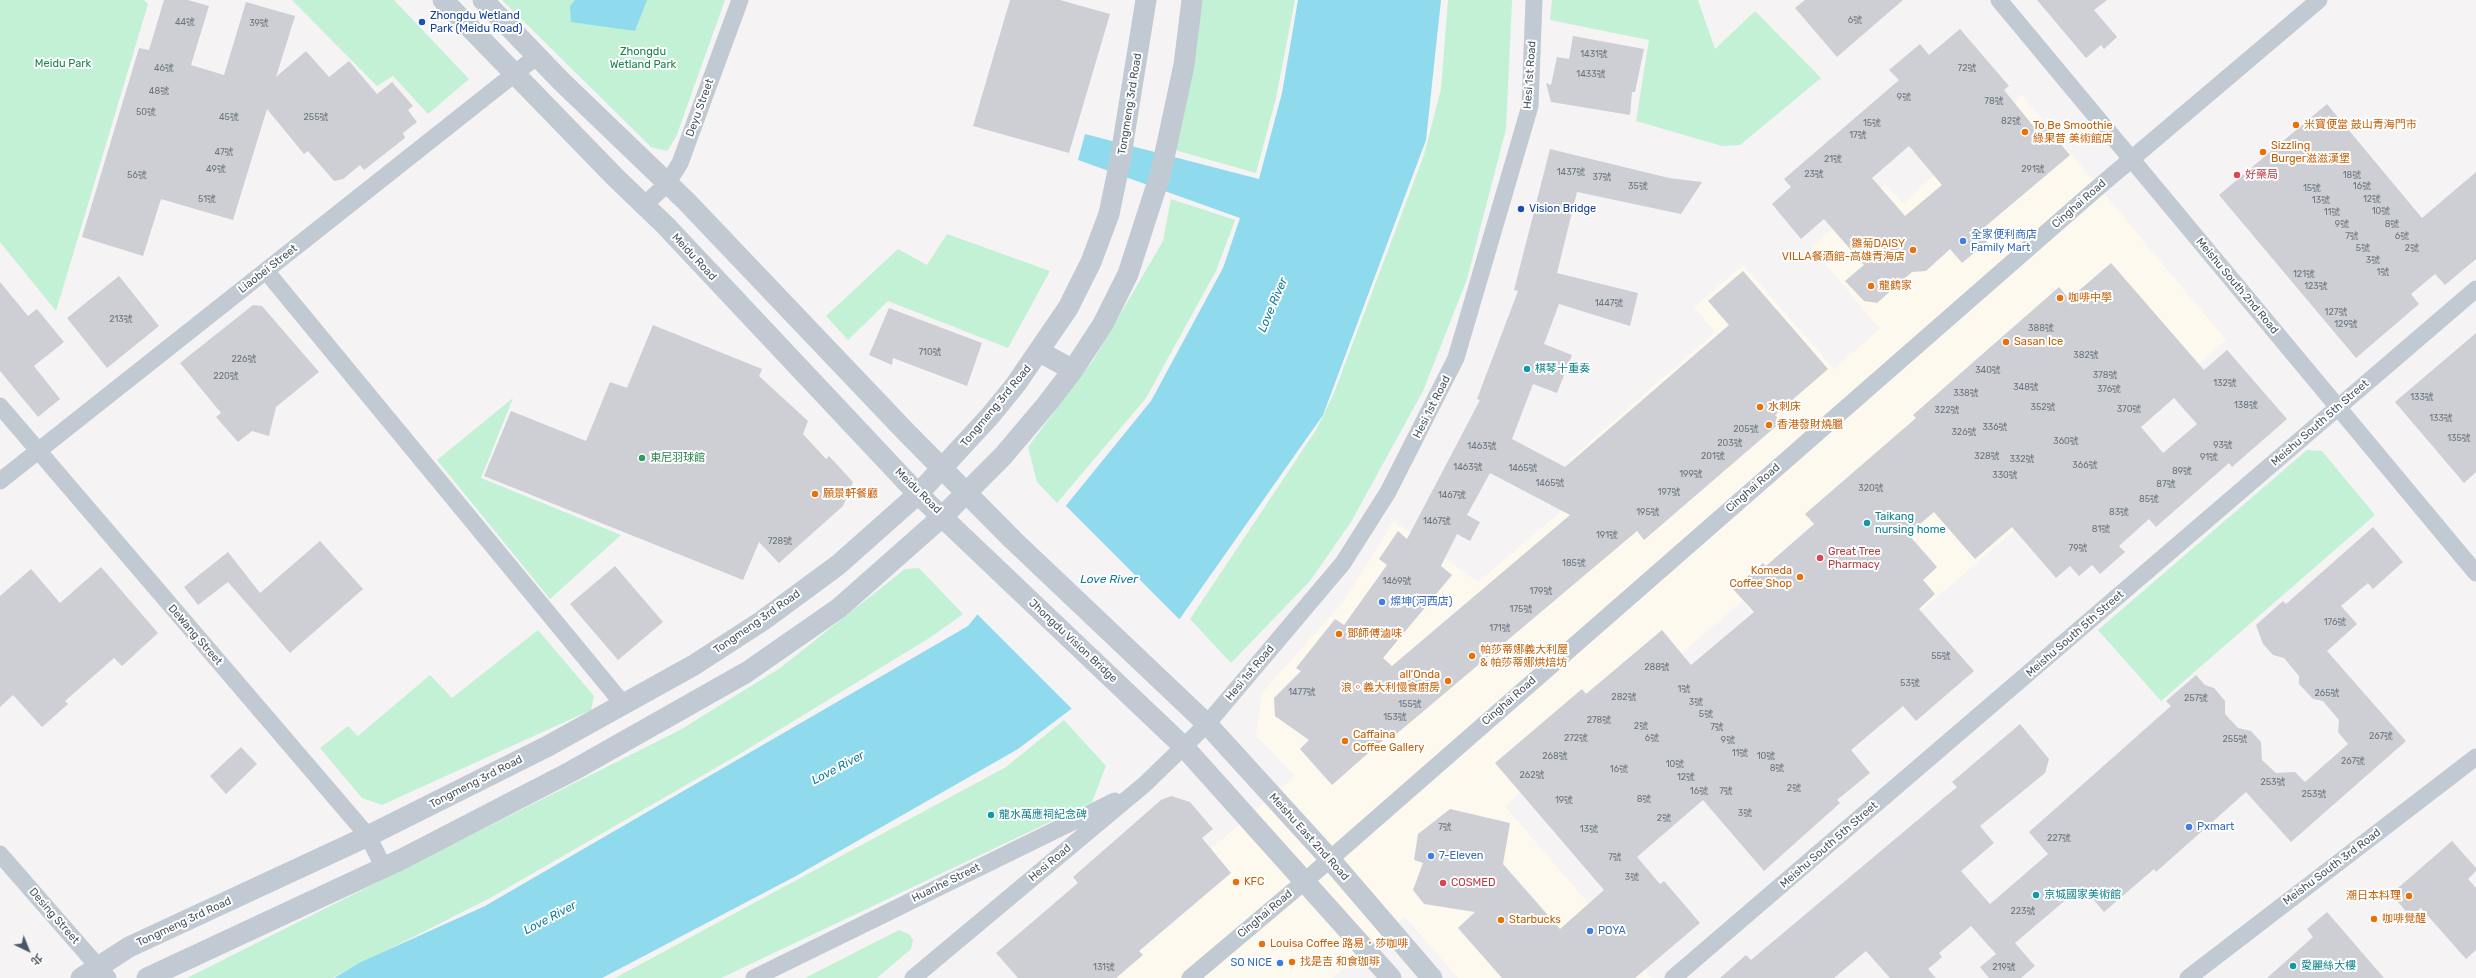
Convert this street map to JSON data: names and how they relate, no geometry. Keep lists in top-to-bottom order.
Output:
{
  "streets": {
    "street": [
      "Hesi 1st Road",
      "Tongmeng 3rd Road",
      "Deyu Street",
      "Cinghai Road",
      "Meidu Road",
      "Liaobei Street",
      "Meishu South 2nd Road",
      "Meishu South 5th Street",
      "DeWang Street",
      "Jhongdu Vision Bridge",
      "Meishu East 2nd Road",
      "Hesi Road",
      "Meishu South 3rd Road",
      "Huanhe Street",
      "Desing Street"
    ]
  },
  "crossings": [
    ["Hesi 1st Road", "Jhongdu Vision Bridge"],
    ["Hesi 1st Road", "Meishu East 2nd Road"],
    ["Hesi 1st Road", "Hesi Road"],
    ["Tongmeng 3rd Road", "Meidu Road"],
    ["Tongmeng 3rd Road", "DeWang Street"],
    ["Tongmeng 3rd Road", "Desing Street"],
    ["Deyu Street", "Meidu Road"],
    ["Cinghai Road", "Meishu South 2nd Road"],
    ["Cinghai Road", "Meishu East 2nd Road"],
    ["Meidu Road", "Liaobei Street"],
    ["Meidu Road", "Jhongdu Vision Bridge"],
    ["Liaobei Street", "DeWang Street"],
    ["Meishu South 2nd Road", "Meishu South 5th Street"],
    ["Jhongdu Vision Bridge", "Hesi Road"],
    ["Hesi Road", "Huanhe Street"]
  ],
  "water": ["Love River"],
  "parks": ["Zhongdu Wetland Park", "Meidu Park"],
  "places": [
    "Zhongdu Wetland Park (Meidu Road)",
    "米寶便當 鼓山青海門市",
    "To Be Smoothie 綠果昔 美術館店",
    "Sizzling Burger滋滋漢堡",
    "好藥局",
    "Vision Bridge",
    "全家便利商店 Family Mart",
    "雛菊DAISY VILLA餐酒館-高雄青海店",
    "龍鶴家",
    "咖啡中學",
    "Sasan Ice",
    "棋琴十重奏",
    "水刺床",
    "香港發財燒臘",
    "東尼羽球館",
    "願景軒餐廳",
    "Taikang nursing home",
    "Great Tree Pharmacy",
    "Komeda Coffee Shop",
    "燦坤(河西店)",
    "鄧師傅滷味",
    "帕莎蒂娜義大利屋 & 帕莎蒂娜烘焙坊",
    "all'Onda 浪。義大利慢食廚房",
    "Caffaina Coffee Gallery",
    "龍水萬應祠紀念碑",
    "Pxmart",
    "7-Eleven",
    "KFC",
    "COSMED",
    "京城國家美術館",
    "潮日本料理",
    "咖啡覺醒",
    "Starbucks",
    "POYA",
    "Louisa Coffee 路易．莎咖啡",
    "找是吉 和食珈琲",
    "SO NICE",
    "愛麗絲大樓"
  ],
  "house_numbers": [
    "6號",
    "44號",
    "39號",
    "1431號",
    "46號",
    "72號",
    "1433號",
    "48號",
    "9號",
    "78號",
    "50號",
    "45號",
    "255號",
    "82號",
    "15號",
    "17號",
    "47號",
    "21號",
    "49號",
    "291號",
    "1437號",
    "23號",
    "56號",
    "18號",
    "37號",
    "35號",
    "16號",
    "15號",
    "51號",
    "12號",
    "13號",
    "10號",
    "11號",
    "9號",
    "8號",
    "7號",
    "6號",
    "5號",
    "2號",
    "3號",
    "1號",
    "121號",
    "123號",
    "1447號",
    "127號",
    "213號",
    "129號",
    "388號",
    "710號",
    "382號",
    "226號",
    "340號",
    "378號",
    "220號",
    "132號",
    "348號",
    "376號",
    "338號",
    "133號",
    "138號",
    "352號",
    "370號",
    "322號",
    "133號",
    "336號",
    "205號",
    "326號",
    "135號",
    "360號",
    "203號",
    "93號",
    "1463號",
    "201號",
    "328號",
    "91號",
    "332號",
    "366號",
    "1463號",
    "1465號",
    "89號",
    "199號",
    "330號",
    "1465號",
    "87號",
    "320號",
    "197號",
    "1467號",
    "85號",
    "195號",
    "83號",
    "1467號",
    "81號",
    "191號",
    "728號",
    "79號",
    "185號",
    "1469號",
    "179號",
    "175號",
    "176號",
    "171號",
    "55號",
    "288號",
    "53號",
    "1號",
    "1477號",
    "265號",
    "282號",
    "257號",
    "3號",
    "155號",
    "5號",
    "153號",
    "278號",
    "2號",
    "7號",
    "267號",
    "272號",
    "6號",
    "255號",
    "9號",
    "11號",
    "268號",
    "10號",
    "267號",
    "10號",
    "8號",
    "16號",
    "262號",
    "12號",
    "253號",
    "2號",
    "16號",
    "7號",
    "253號",
    "8號",
    "19號",
    "3號",
    "2號",
    "7號",
    "13號",
    "227號",
    "7號",
    "3號",
    "223號",
    "131號",
    "219號"
  ],
  "north": "bottom right"
}
